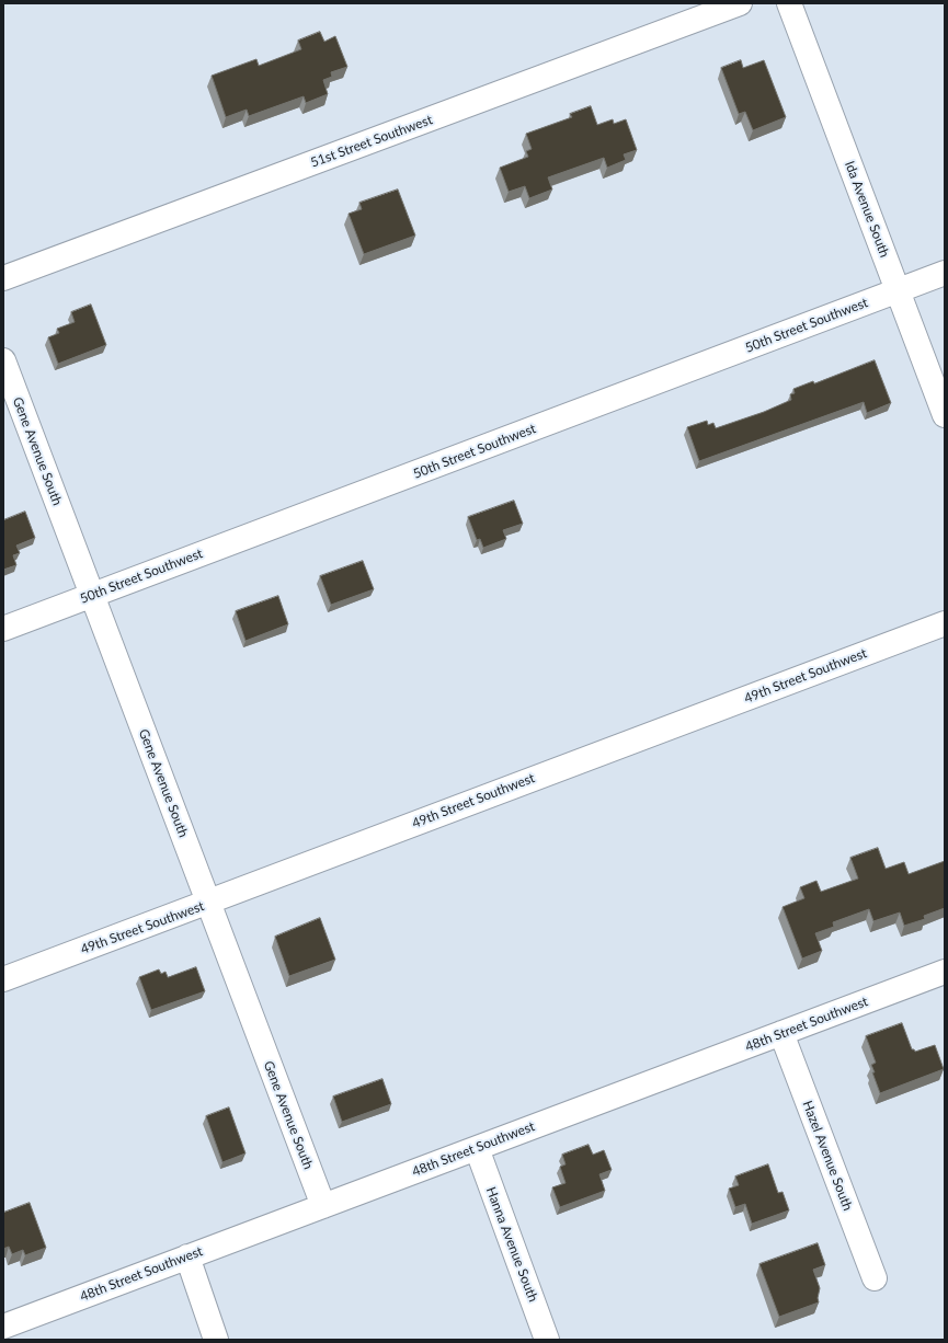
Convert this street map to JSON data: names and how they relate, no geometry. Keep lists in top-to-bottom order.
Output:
{
  "streets": {
    "street": [
      "51st Street Southwest",
      "Ida Avenue South",
      "50th Street Southwest",
      "Gene Avenue South",
      "49th Street Southwest",
      "48th Street Southwest",
      "Hazel Avenue South",
      "Hanna Avenue South"
    ]
  },
  "crossings": [
    ["Ida Avenue South", "50th Street Southwest"],
    ["50th Street Southwest", "Gene Avenue South"],
    ["Gene Avenue South", "49th Street Southwest"],
    ["Gene Avenue South", "48th Street Southwest"],
    ["48th Street Southwest", "Hazel Avenue South"],
    ["48th Street Southwest", "Hanna Avenue South"]
  ]
}
